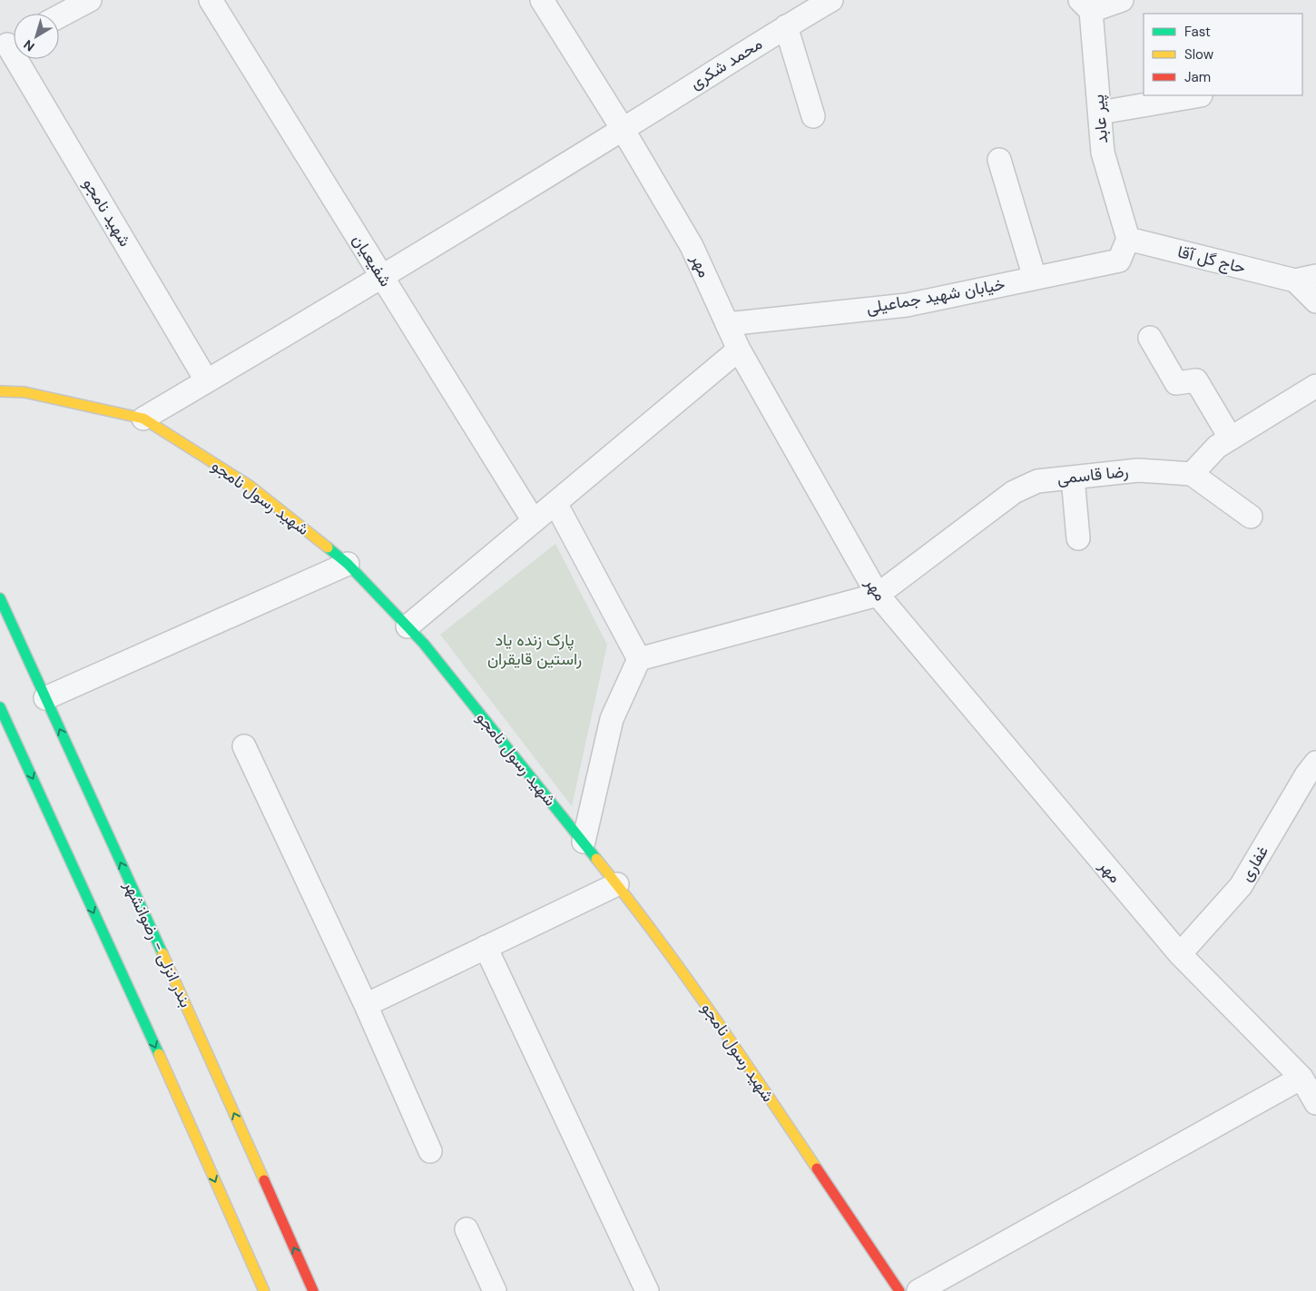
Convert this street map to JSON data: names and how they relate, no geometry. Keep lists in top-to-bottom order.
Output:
{
  "streets": {
    "main road": ["شهید رسول نامجو", "بندر انزلی - رضوانشهر"],
    "street": [
      "محمد شکری",
      "پیر عابد",
      "شهید نامجو",
      "حاج گل آقا",
      "شفیعیان",
      "مهر",
      "خیابان شهید جماعیلی",
      "رضا قاسمی",
      "غفاری"
    ]
  },
  "crossings": [
    ["محمد شکری", "شهید نامجو"],
    ["محمد شکری", "شفیعیان"],
    ["محمد شکری", "مهر"],
    ["محمد شکری", "شهید رسول نامجو"],
    ["پیر عابد", "حاج گل آقا"],
    ["پیر عابد", "خیابان شهید جماعیلی"],
    ["حاج گل آقا", "خیابان شهید جماعیلی"],
    ["مهر", "خیابان شهید جماعیلی"],
    ["مهر", "رضا قاسمی"],
    ["مهر", "غفاری"]
  ],
  "parks": ["پارک زنده یاد راستین قایقران"],
  "legend": ["Fast", "Slow", "Jam"],
  "north": "bottom left"
}
